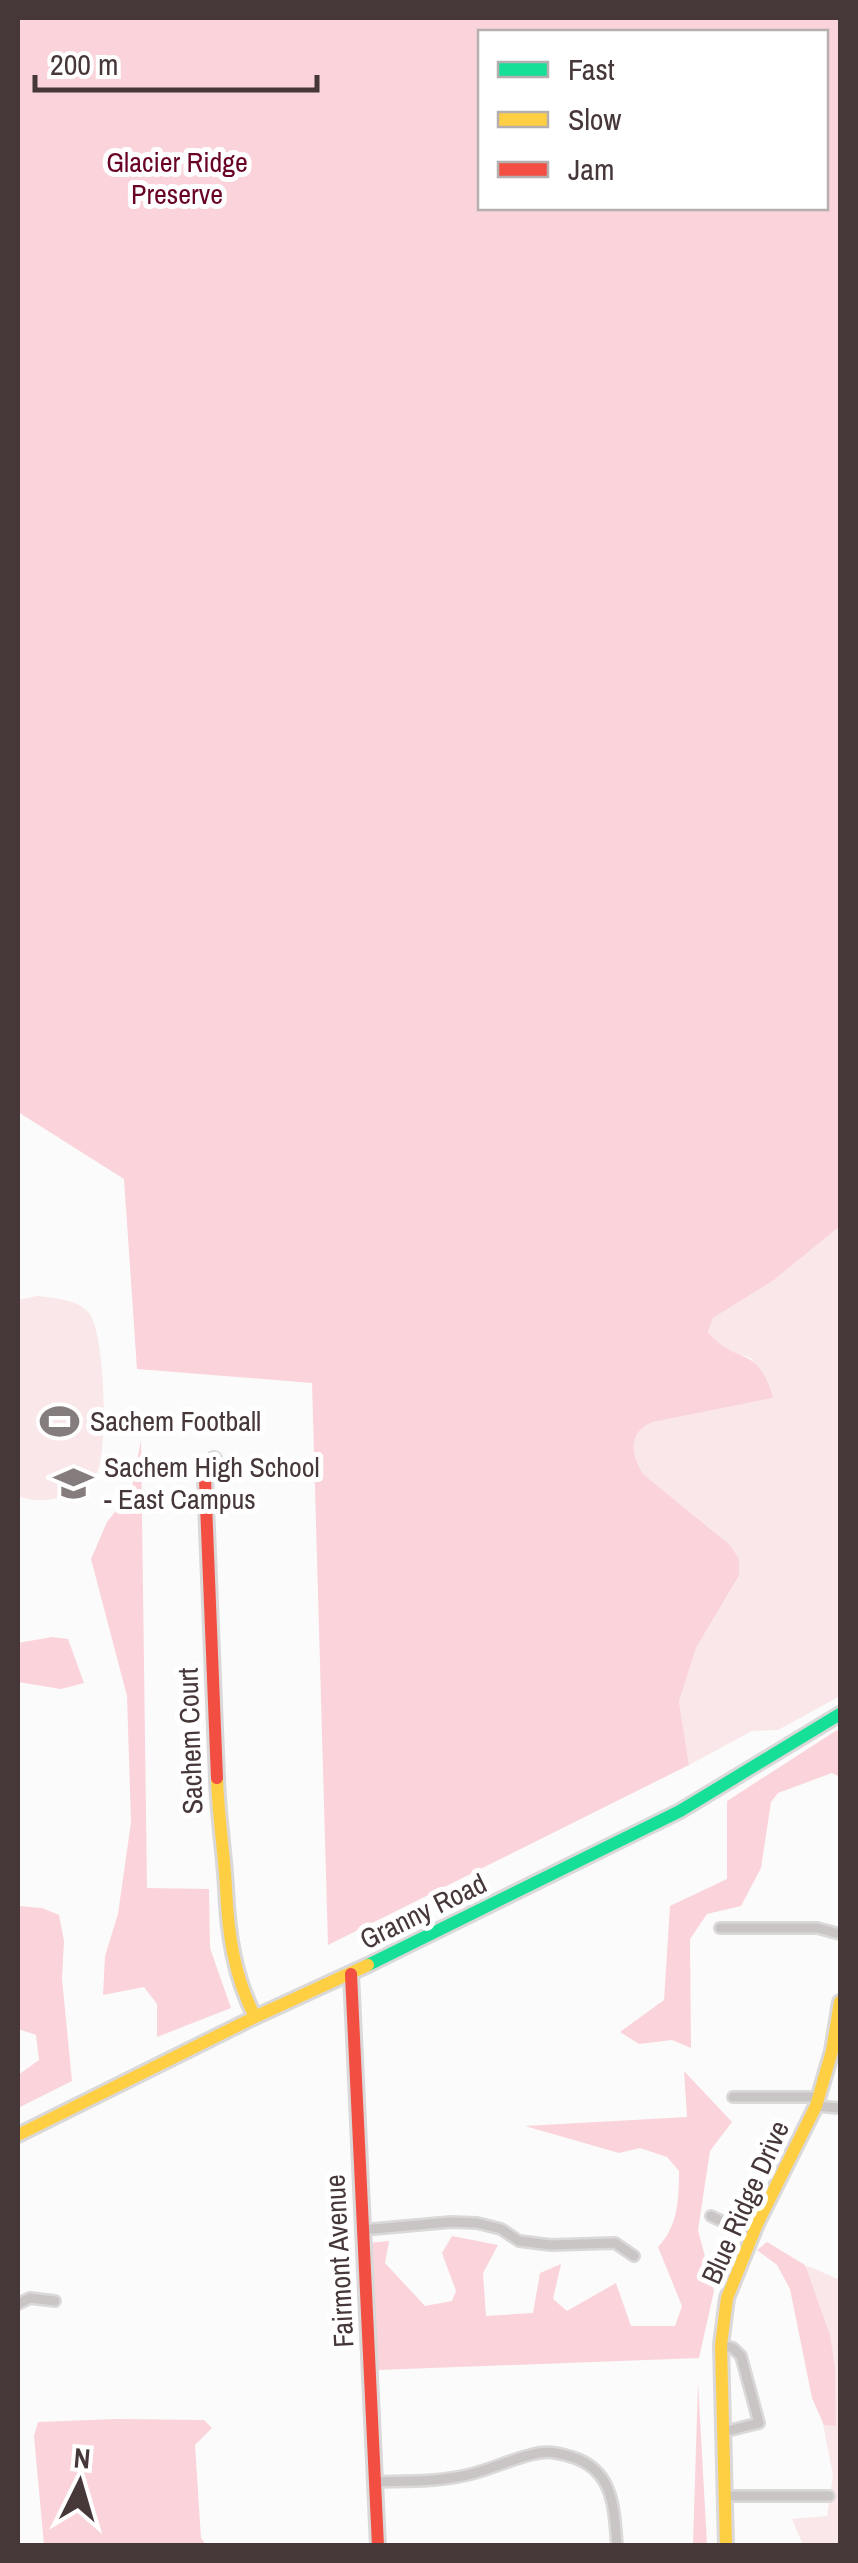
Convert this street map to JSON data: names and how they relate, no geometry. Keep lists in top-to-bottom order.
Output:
{
  "streets": {
    "street": [
      "Sachem Court",
      "Granny Road",
      "Blue Ridge Drive",
      "Fairmont Avenue"
    ]
  },
  "crossings": [
    ["Sachem Court", "Granny Road"],
    ["Granny Road", "Fairmont Avenue"]
  ],
  "parks": ["Glacier Ridge Preserve"],
  "places": {
    "sports": ["Sachem Football"],
    "school or university": ["Sachem High School - East Campus"]
  },
  "legend": ["Fast", "Slow", "Jam"],
  "scale_bar": "200 m",
  "north": "top"
}
